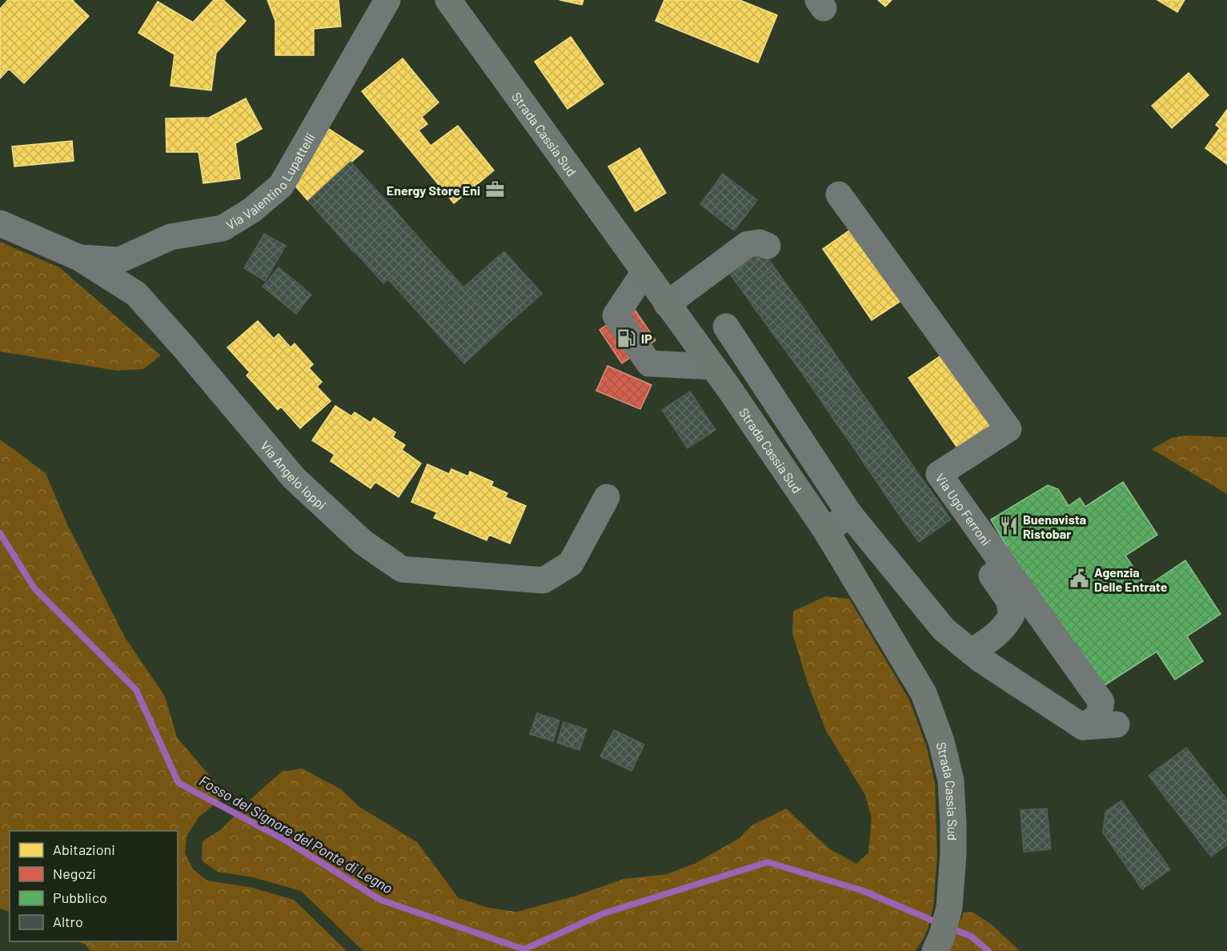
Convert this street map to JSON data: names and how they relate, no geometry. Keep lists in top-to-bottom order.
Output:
{
  "streets": {
    "main road": ["Strada Cassia Sud"],
    "street": ["Via Valentino Lupattelli", "Via Angelo Ioppi", "Via Ugo Ferroni"]
  },
  "crossings": [
    ["Via Valentino Lupattelli", "Via Angelo Ioppi"]
  ],
  "water": ["Fosso del Signore del Ponte di Legno"],
  "places": {
    "office": ["Energy Store Eni"],
    "fuel station": ["IP"],
    "restaurant": ["Buenavista Ristobar"],
    "public building": ["Agenzia Delle Entrate"]
  },
  "legend": [
    "Abitazioni",
    "Negozi",
    "Pubblico",
    "Altro"
  ]
}
